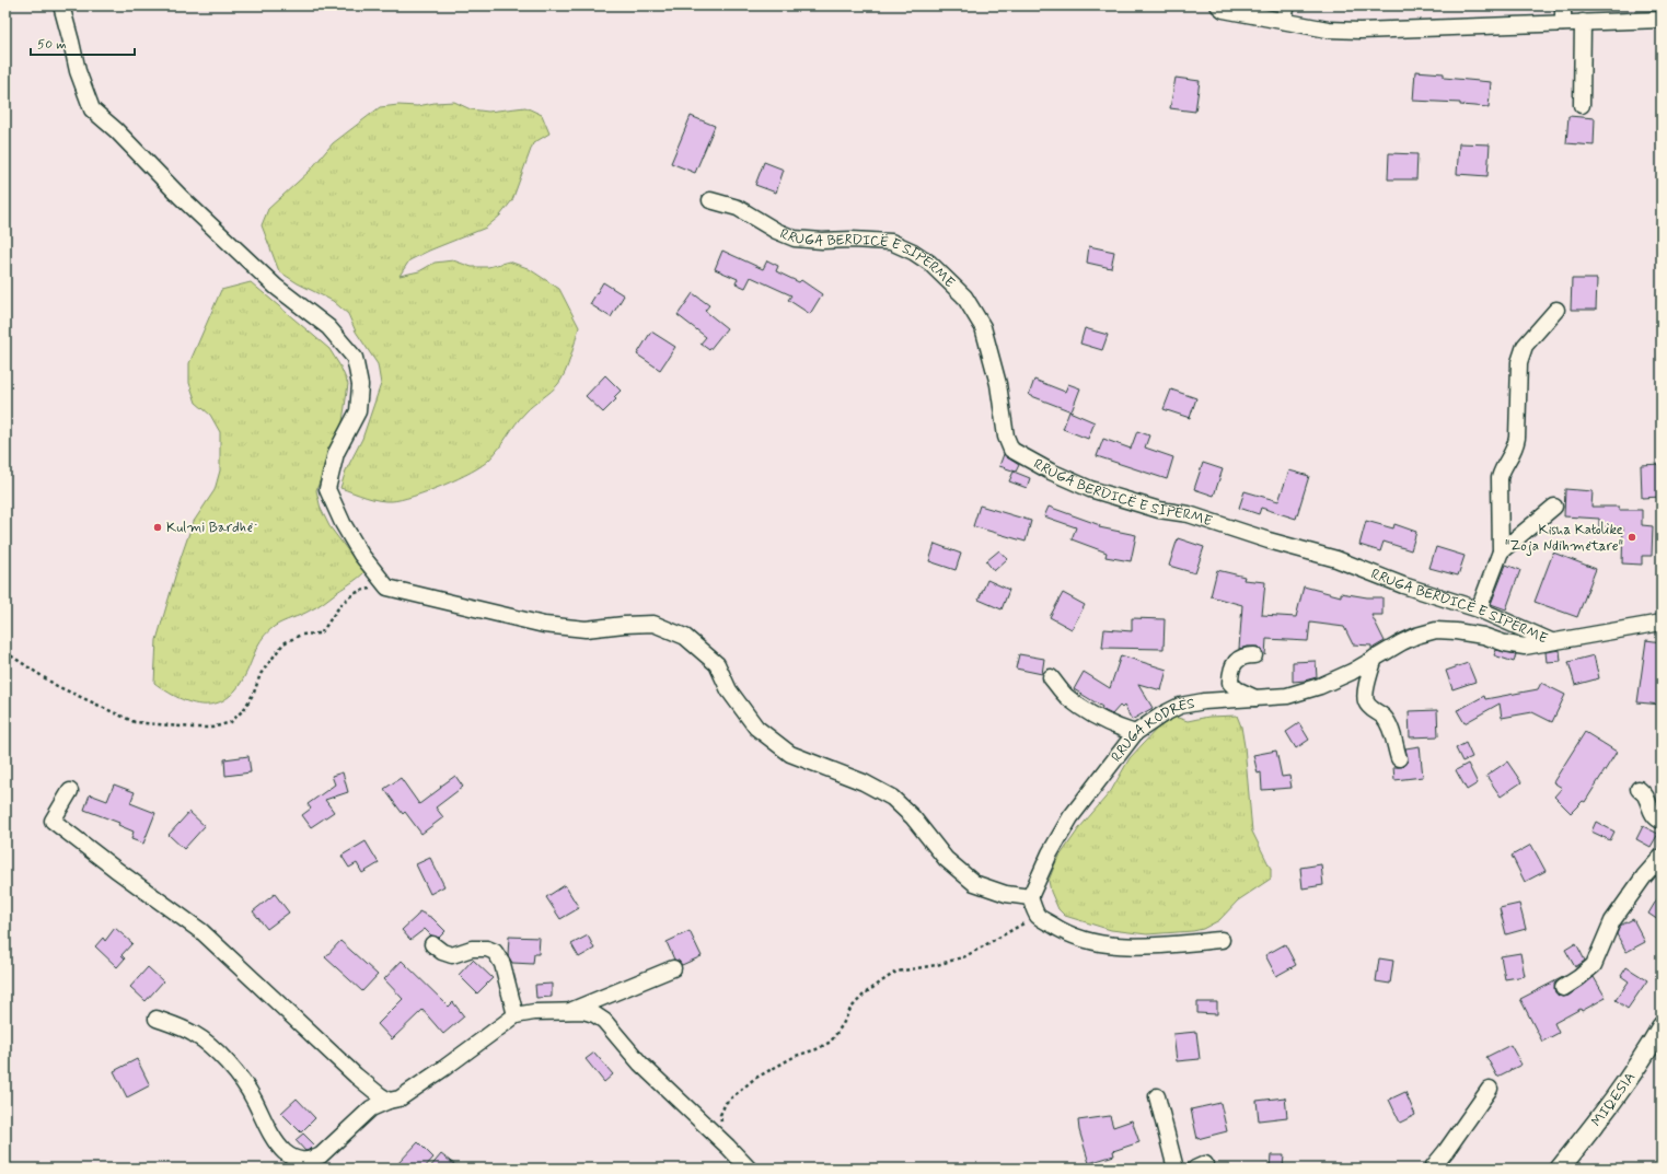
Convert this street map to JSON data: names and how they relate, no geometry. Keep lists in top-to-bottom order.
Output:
{
  "streets": {
    "main road": ["MIQESIA"],
    "street": ["RRUGA BERDICË E SIPËRME", "RRUGA KODRËS"]
  },
  "crossings": [
    ["RRUGA BERDICË E SIPËRME", "RRUGA KODRËS"]
  ],
  "places": ["Kulmi Bardhë", "Kisha Katolike \"Zoja Ndihmëtare\""],
  "scale_bar": "50 m"
}
